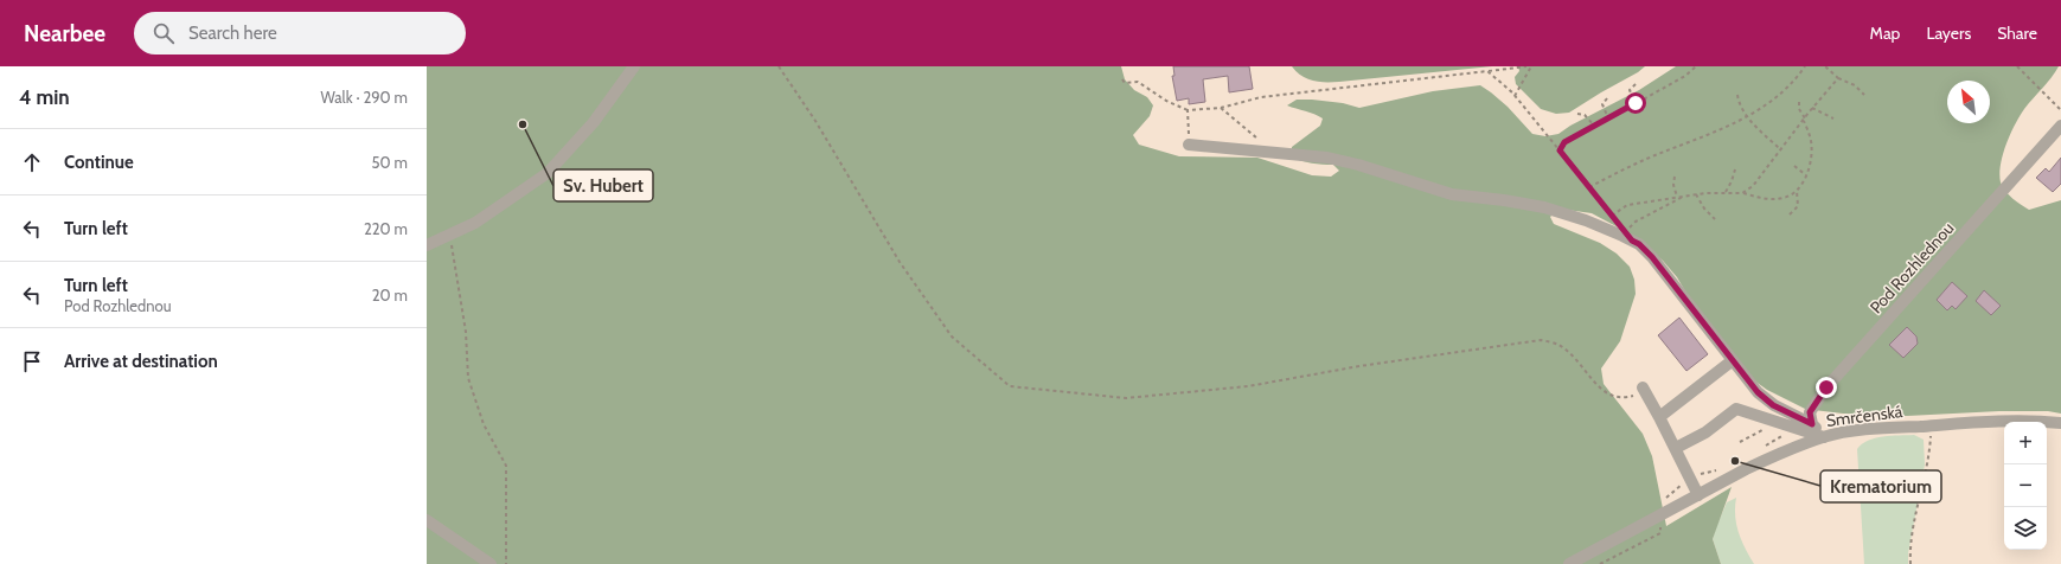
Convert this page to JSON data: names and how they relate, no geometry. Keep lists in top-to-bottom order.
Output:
{
  "streets": {
    "street": ["Pod Rozhlednou", "Smrčenská"]
  },
  "places": ["Sv. Hubert", "Krematorium"],
  "north": "top left",
  "page": {
    "header": "Nearbee",
    "search": "Search here",
    "nav": ["Map", "Layers", "Share"],
    "heading": ["4 min", "Walk · 290 m"],
    "list": [
      ["Continue", "50 m"],
      ["Turn left", "220 m"],
      ["Turn left", "Pod Rozhlednou", "20 m"],
      "Arrive at destination"
    ],
    "map_buttons": ["+", "−"]
  }
}
